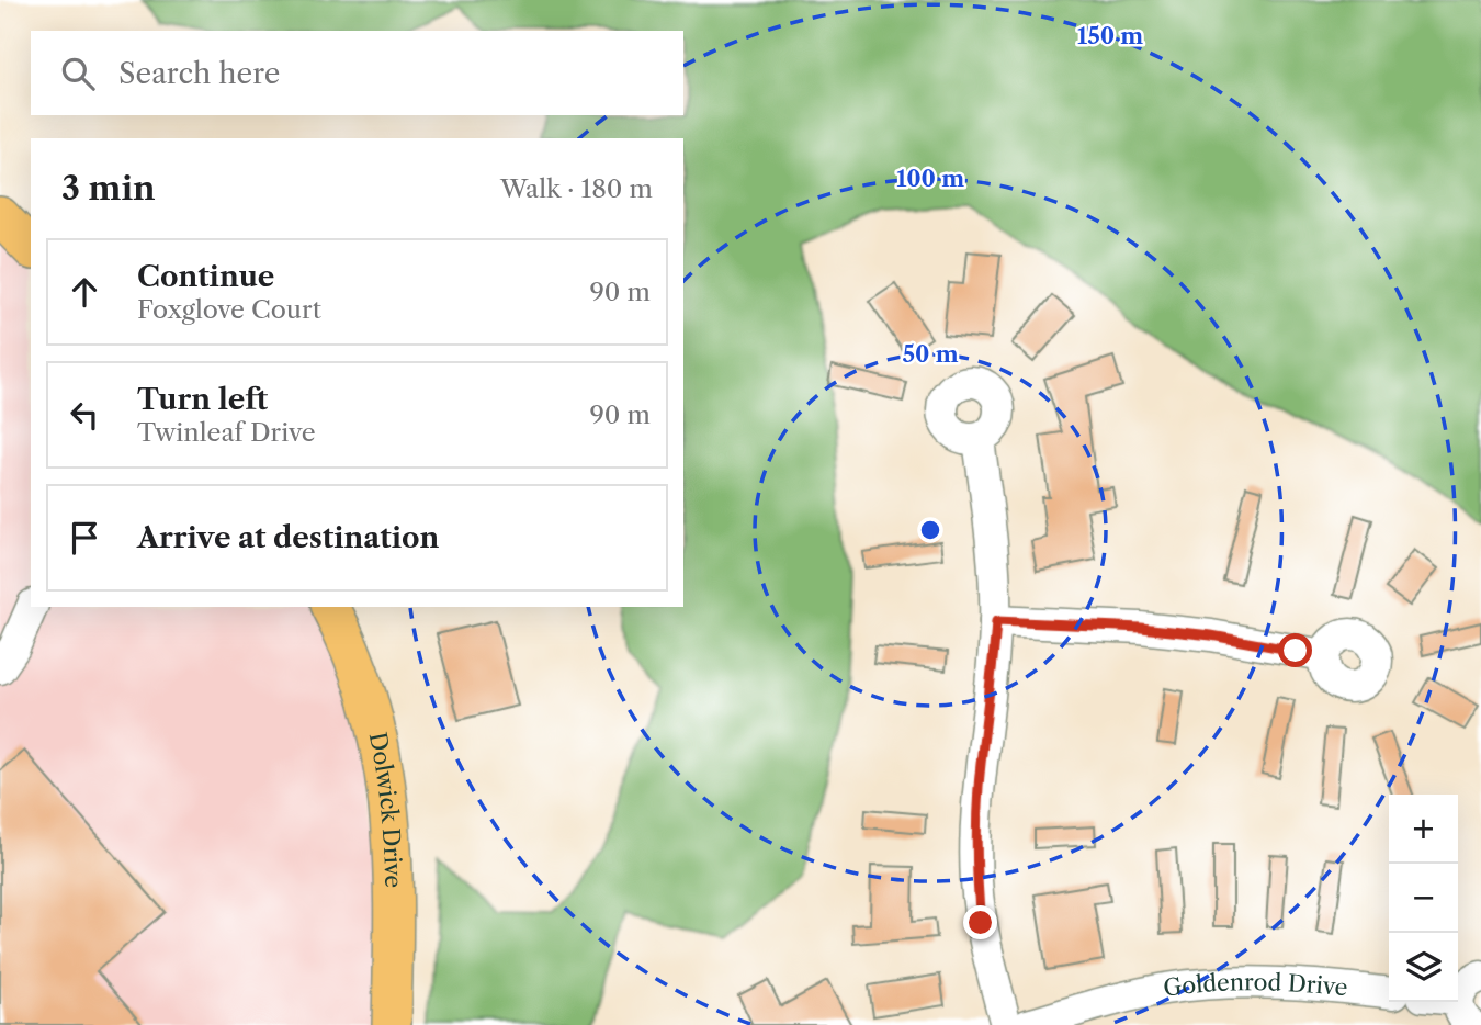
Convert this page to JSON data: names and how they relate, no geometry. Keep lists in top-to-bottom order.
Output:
{
  "streets": {
    "main road": ["Dolwick Drive"],
    "street": ["Goldenrod Drive"]
  },
  "page": {
    "search": "Search here",
    "heading": ["3 min", "Walk · 180 m"],
    "list": [
      ["Continue", "Foxglove Court", "90 m"],
      ["Turn left", "Twinleaf Drive", "90 m"],
      "Arrive at destination"
    ],
    "map_buttons": ["+", "−"]
  },
  "rings": ["150 m", "100 m", "50 m"]
}
